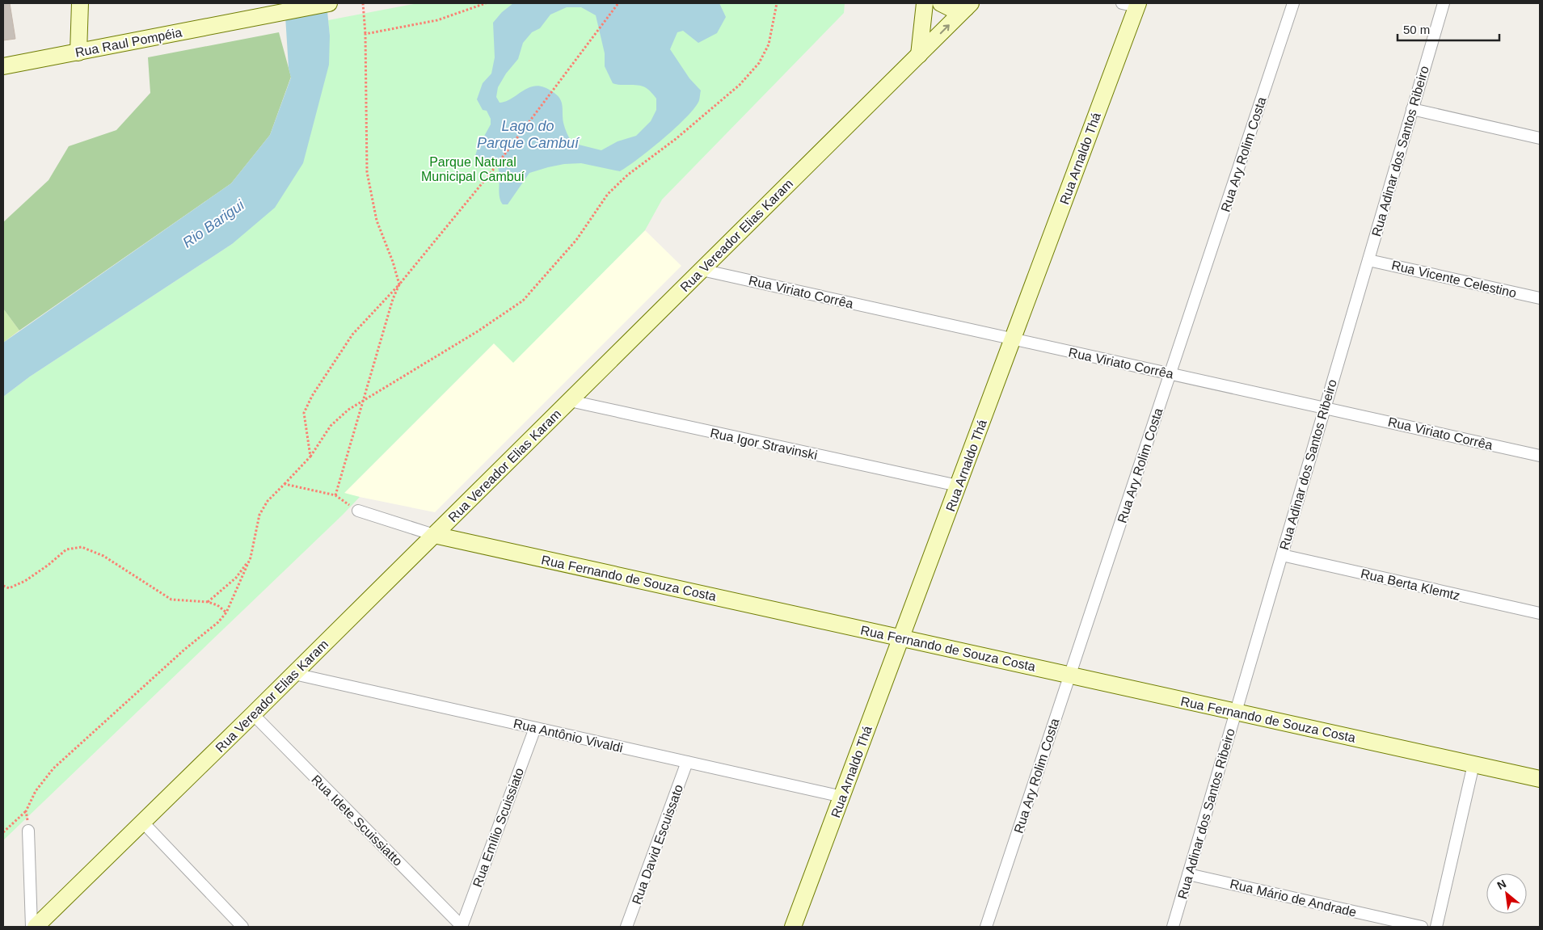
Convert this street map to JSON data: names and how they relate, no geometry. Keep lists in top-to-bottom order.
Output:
{
  "streets": {
    "main road": [
      "Rua Raul Pompéia",
      "Rua Arnaldo Thá",
      "Rua Vereador Elias Karam",
      "Rua Fernando de Souza Costa"
    ],
    "street": [
      "Rua Adinar dos Santos Ribeiro",
      "Rua Ary Rolim Costa",
      "Rua Vicente Celestino",
      "Rua Viriato Corrêa",
      "Rua Igor Stravinski",
      "Rua Berta Klemtz",
      "Rua Antônio Vivaldi",
      "Rua Idete Scuissiatto",
      "Rua Emílio Scuissiato",
      "Rua David Escuissato",
      "Rua Mário de Andrade"
    ]
  },
  "crossings": [
    ["Rua Adinar dos Santos Ribeiro", "Rua Vicente Celestino"],
    ["Rua Adinar dos Santos Ribeiro", "Rua Viriato Corrêa"],
    ["Rua Adinar dos Santos Ribeiro", "Rua Fernando de Souza Costa"],
    ["Rua Adinar dos Santos Ribeiro", "Rua Berta Klemtz"],
    ["Rua Adinar dos Santos Ribeiro", "Rua Mário de Andrade"],
    ["Rua Ary Rolim Costa", "Rua Viriato Corrêa"],
    ["Rua Ary Rolim Costa", "Rua Fernando de Souza Costa"],
    ["Rua Arnaldo Thá", "Rua Viriato Corrêa"],
    ["Rua Arnaldo Thá", "Rua Igor Stravinski"],
    ["Rua Arnaldo Thá", "Rua Fernando de Souza Costa"],
    ["Rua Arnaldo Thá", "Rua Antônio Vivaldi"],
    ["Rua Vereador Elias Karam", "Rua Viriato Corrêa"],
    ["Rua Vereador Elias Karam", "Rua Igor Stravinski"],
    ["Rua Vereador Elias Karam", "Rua Fernando de Souza Costa"],
    ["Rua Vereador Elias Karam", "Rua Antônio Vivaldi"],
    ["Rua Vereador Elias Karam", "Rua Idete Scuissiatto"],
    ["Rua Antônio Vivaldi", "Rua Emílio Scuissiato"],
    ["Rua Antônio Vivaldi", "Rua David Escuissato"],
    ["Rua Idete Scuissiatto", "Rua Emílio Scuissiato"]
  ],
  "water": ["Lago do Parque Cambuí", "Rio Barigui"],
  "parks": ["Parque Natural Municipal Cambuí"],
  "scale_bar": "50 m",
  "north": "top left"
}
